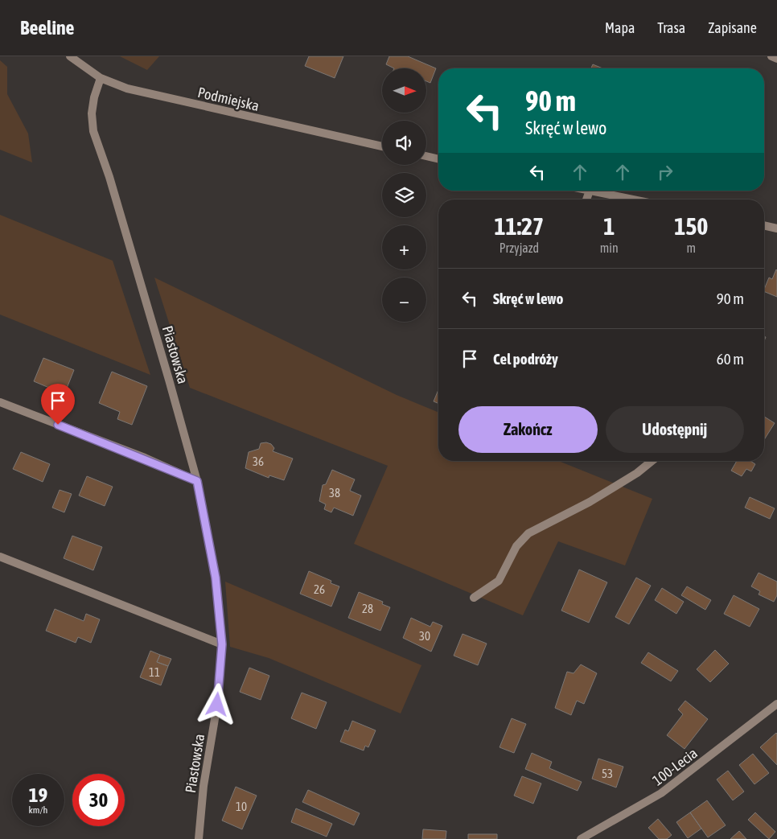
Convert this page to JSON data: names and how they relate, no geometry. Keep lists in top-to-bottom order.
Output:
{
  "streets": {
    "street": ["Podmiejska", "Piastowska", "100-Lecia"]
  },
  "crossings": [
    ["Podmiejska", "Piastowska"]
  ],
  "house_numbers": [
    "36",
    "38",
    "26",
    "28",
    "30",
    "11",
    "53",
    "10"
  ],
  "north": "right",
  "page": {
    "header": "Beeline",
    "nav": ["Mapa", "Trasa", "Zapisane"],
    "map_buttons": ["+", "−"],
    "turn": ["90 m", "Skręć w lewo"],
    "eta": [
      "11:27",
      "Przyjazd",
      "1",
      "min",
      "150",
      "m"
    ],
    "list": [
      {
        "name": "Skręć w lewo",
        "value": "90 m"
      },
      {
        "name": "Cel podróży",
        "value": "60 m"
      }
    ],
    "buttons": ["Zakończ", "Udostępnij"],
    "speed": "19 km/h",
    "limit": "30"
  }
}
